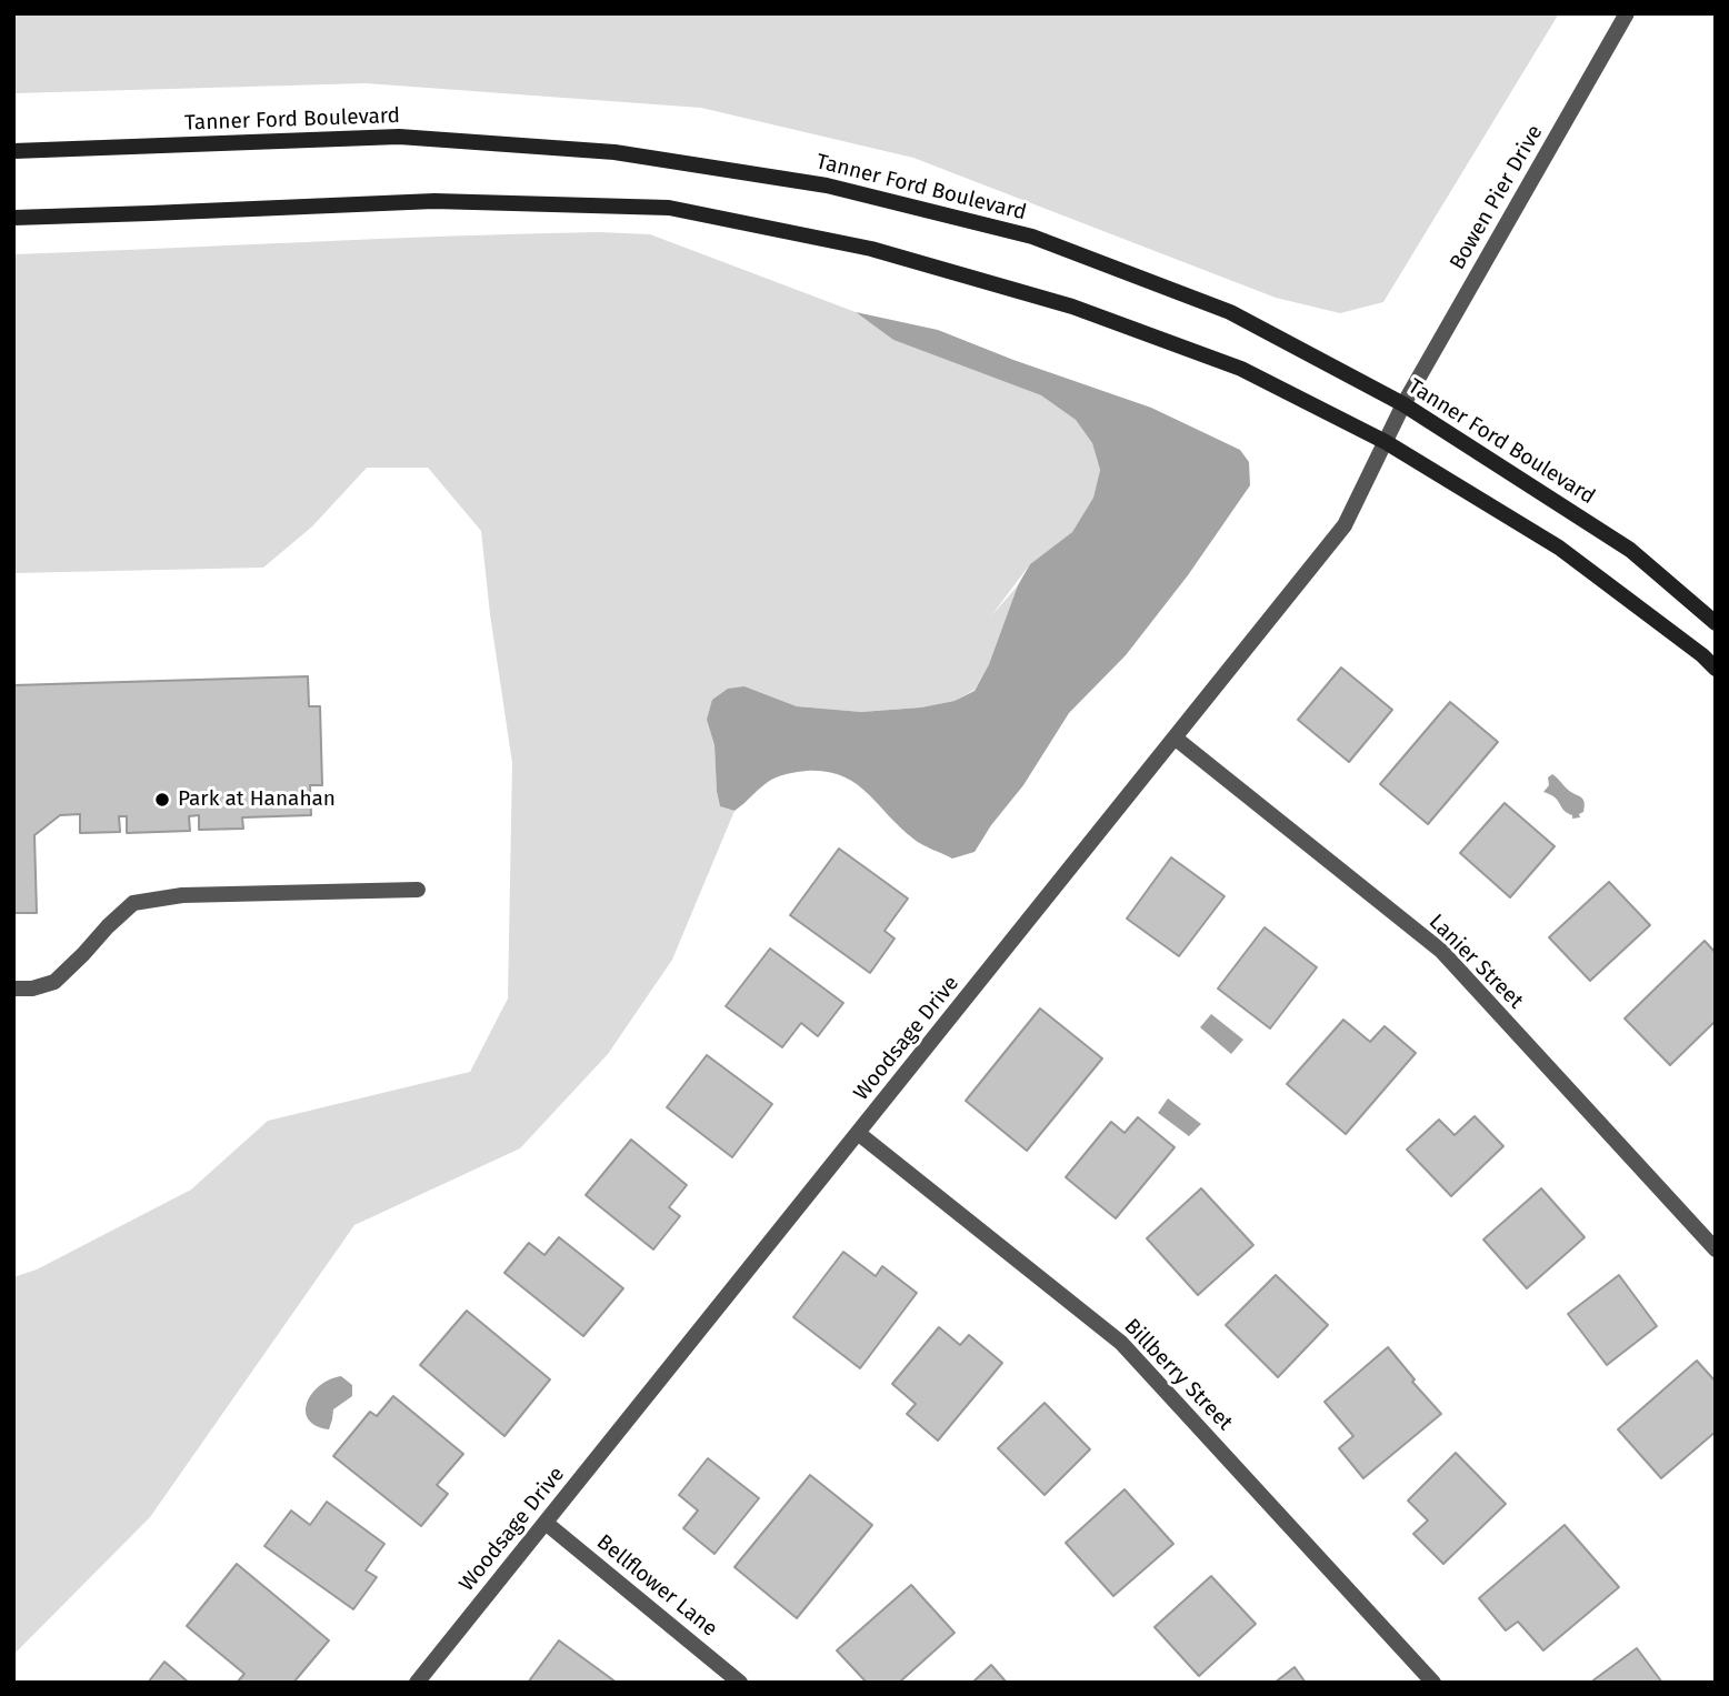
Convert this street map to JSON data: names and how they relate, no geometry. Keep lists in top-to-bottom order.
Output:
{
  "streets": {
    "street": [
      "Tanner Ford Boulevard",
      "Bowen Pier Drive",
      "Lanier Street",
      "Woodsage Drive",
      "Billberry Street",
      "Bellflower Lane"
    ]
  },
  "crossings": [
    ["Tanner Ford Boulevard", "Bowen Pier Drive"],
    ["Tanner Ford Boulevard", "Woodsage Drive"],
    ["Bowen Pier Drive", "Woodsage Drive"],
    ["Lanier Street", "Woodsage Drive"],
    ["Woodsage Drive", "Billberry Street"],
    ["Woodsage Drive", "Bellflower Lane"]
  ],
  "places": ["Park at Hanahan"]
}
